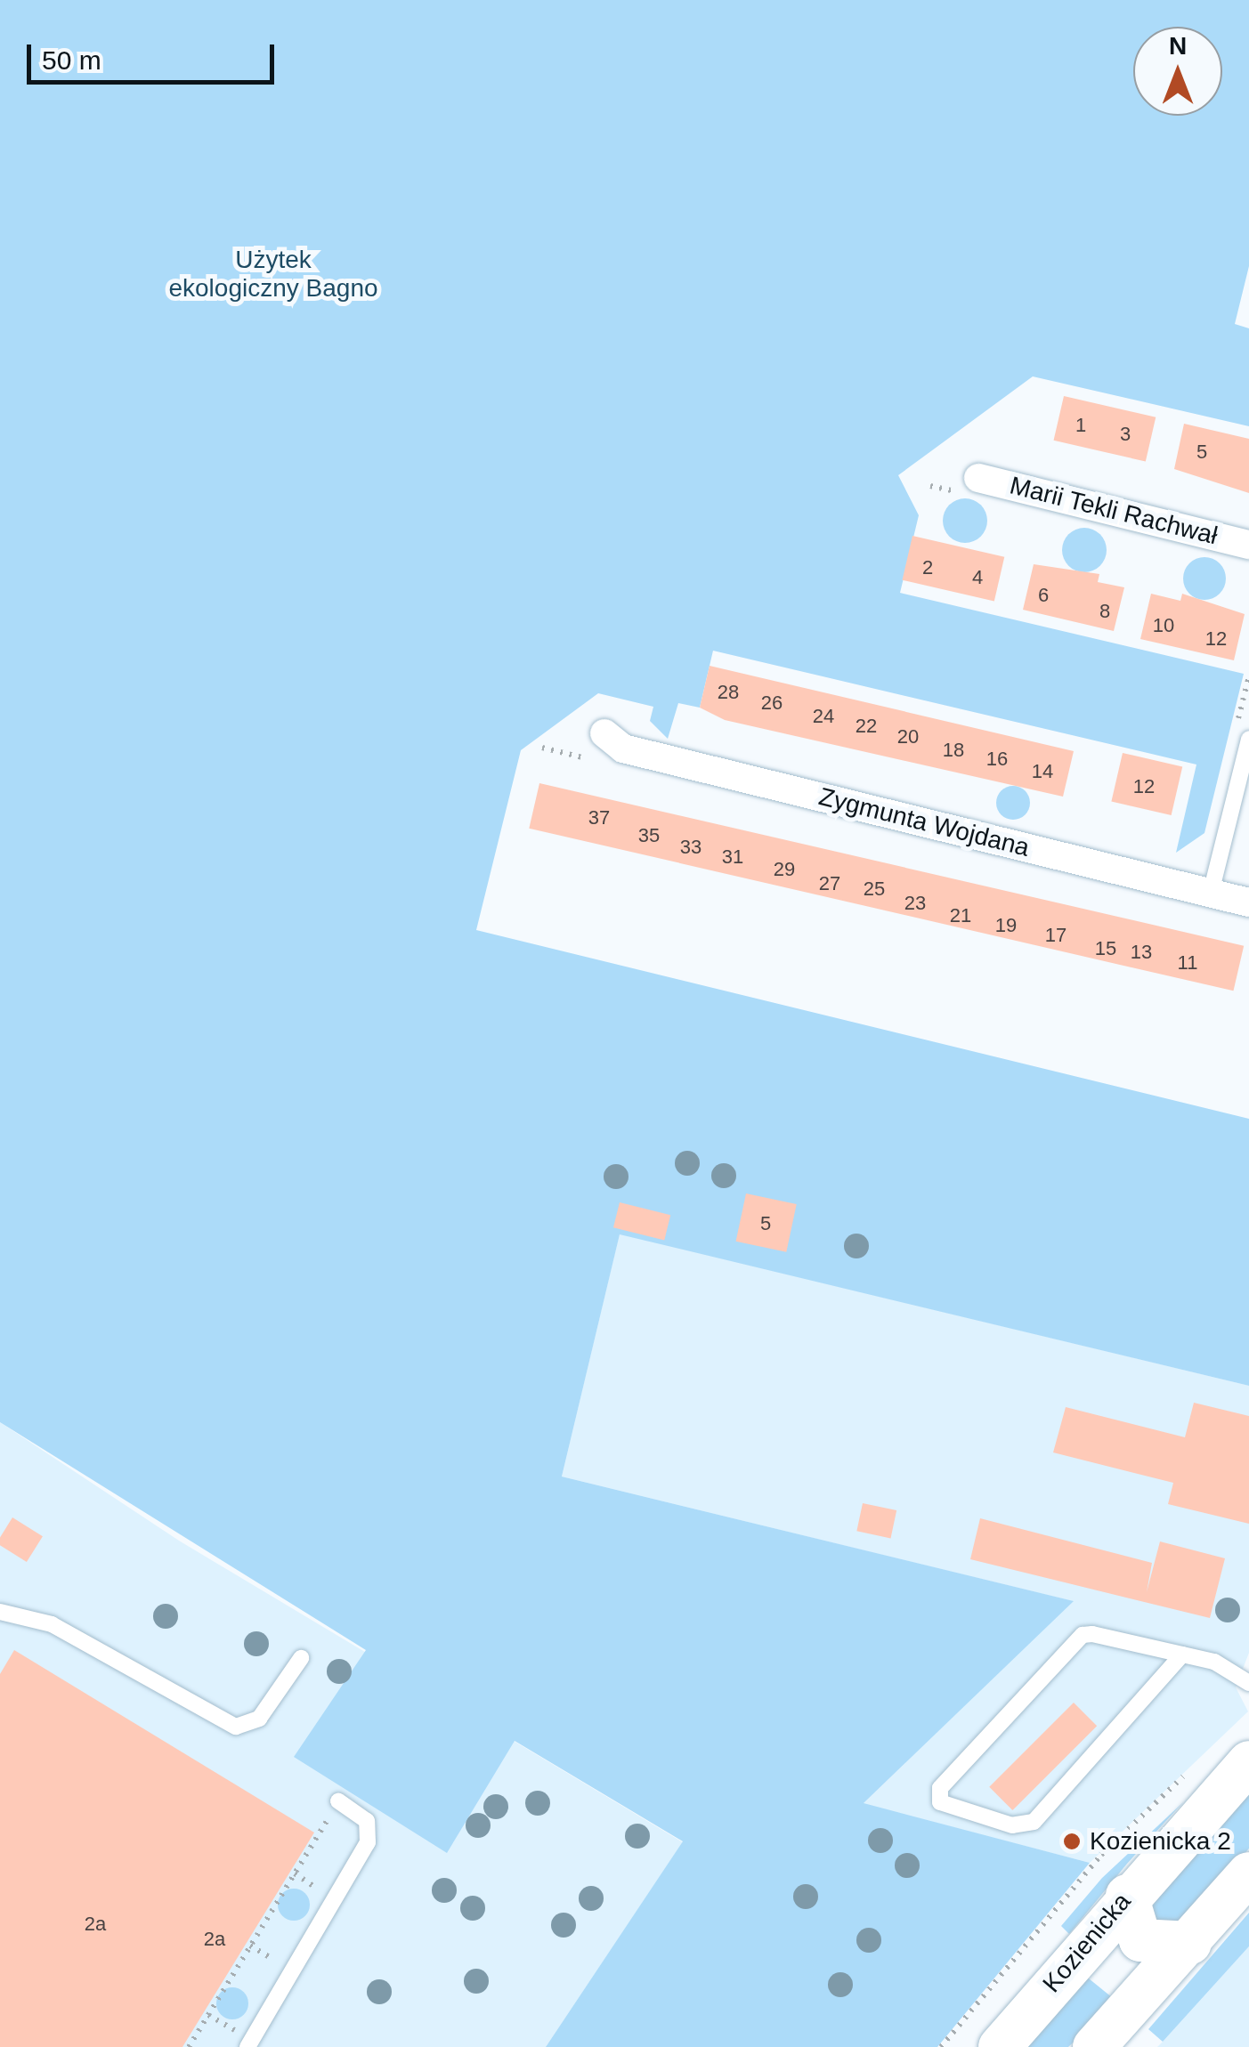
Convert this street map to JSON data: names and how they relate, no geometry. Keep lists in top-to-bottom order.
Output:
{
  "streets": {
    "main road": ["Kozienicka"],
    "street": ["Marii Tekli Rachwał", "Zygmunta Wojdana"]
  },
  "parks": ["Użytek ekologiczny Bagno"],
  "places": ["Kozienicka 2"],
  "house_numbers": [
    "1",
    "3",
    "5",
    "2",
    "4",
    "6",
    "8",
    "10",
    "12",
    "28",
    "26",
    "24",
    "22",
    "20",
    "18",
    "16",
    "14",
    "12",
    "37",
    "35",
    "33",
    "31",
    "29",
    "27",
    "25",
    "23",
    "21",
    "19",
    "17",
    "15",
    "13",
    "11",
    "5",
    "2a",
    "2a"
  ],
  "scale_bar": "50 m",
  "north": "top"
}
